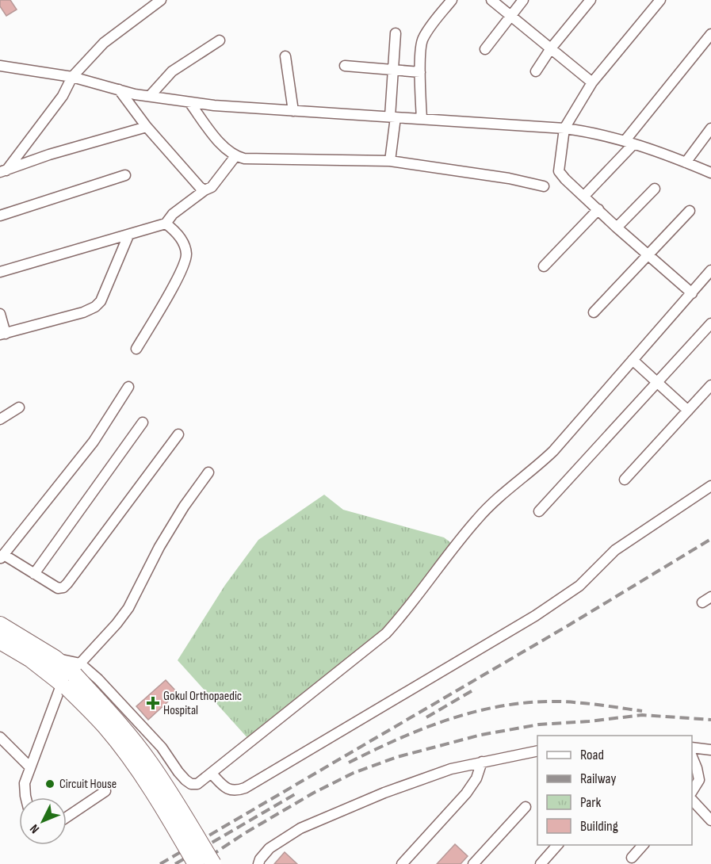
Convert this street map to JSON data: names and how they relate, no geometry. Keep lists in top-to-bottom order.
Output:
{
  "places": {
    "health": ["Gokul Orthopaedic Hospital"],
    "other": ["Circuit House"]
  },
  "legend": [
    "Road",
    "Railway",
    "Park",
    "Building"
  ],
  "north": "bottom left"
}
